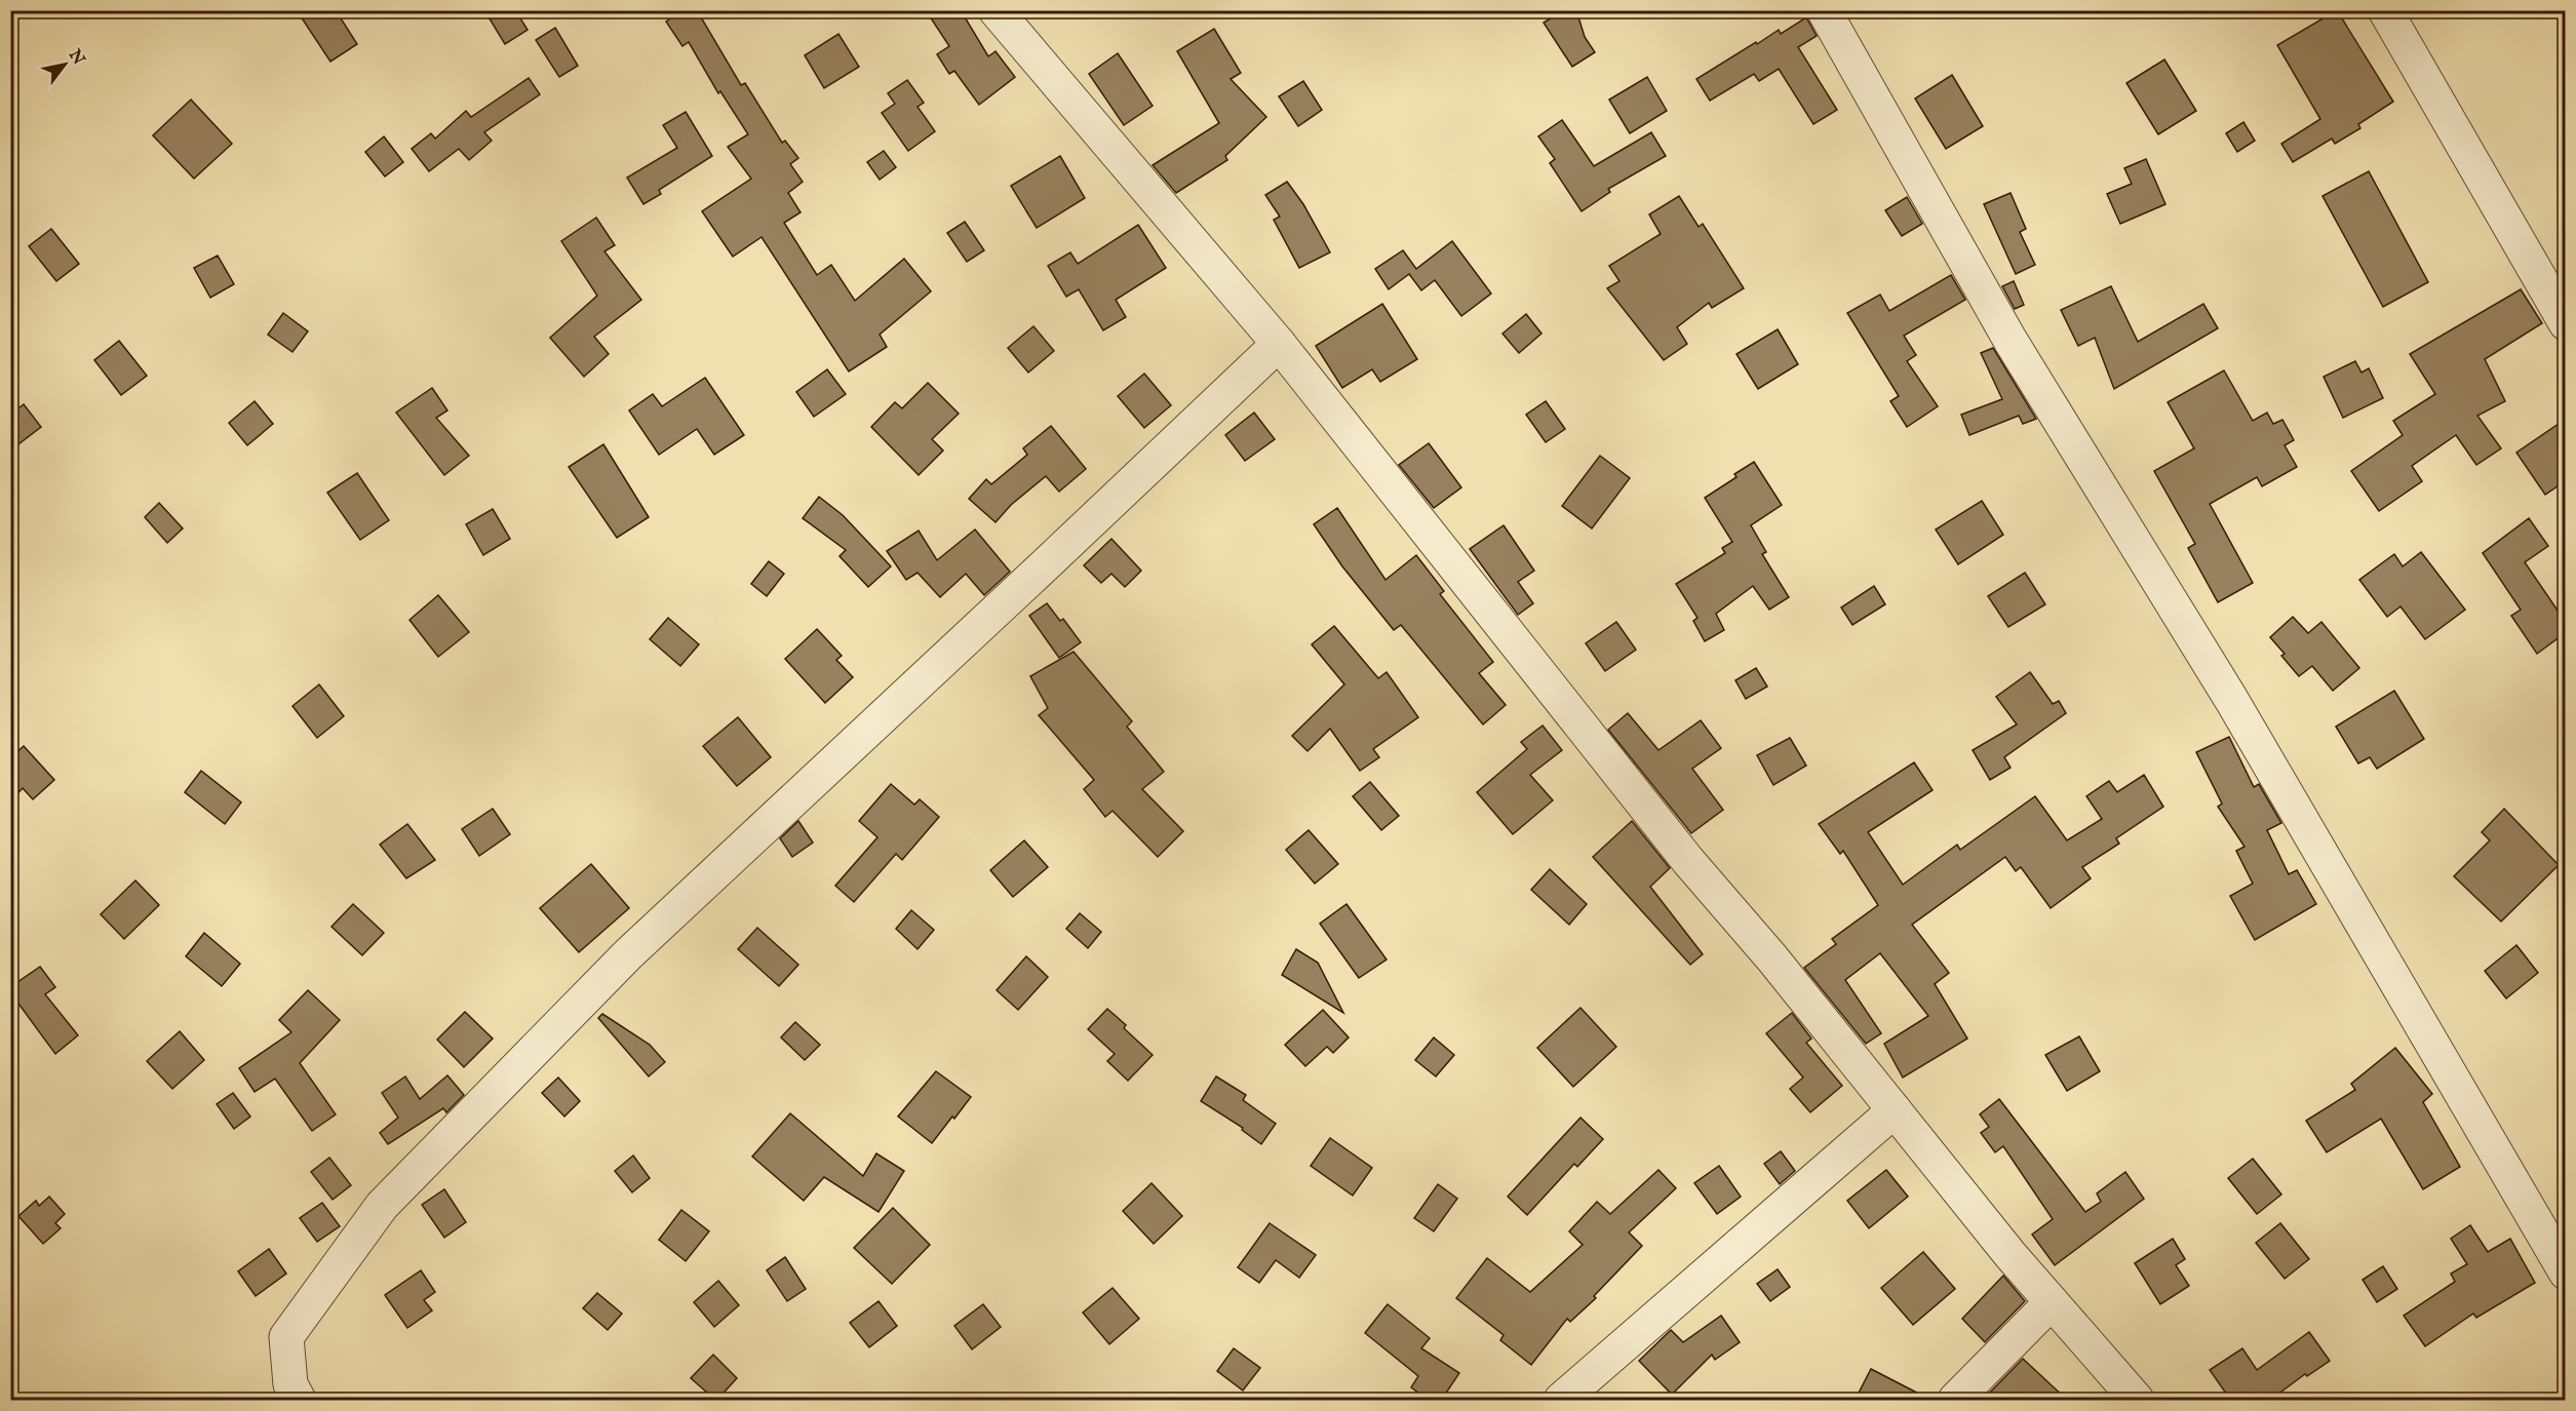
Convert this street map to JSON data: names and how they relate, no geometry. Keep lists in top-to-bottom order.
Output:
{
  "north": "top right"
}
